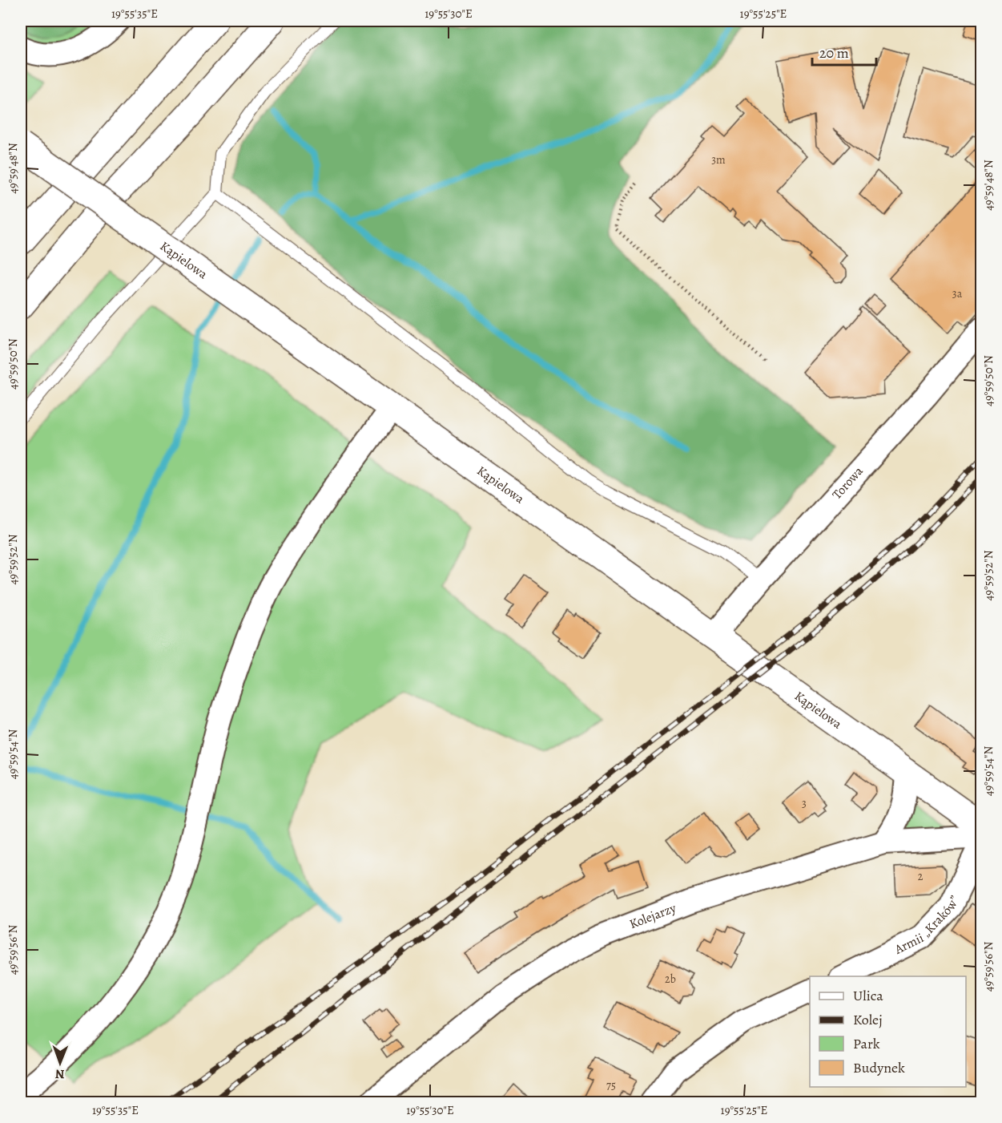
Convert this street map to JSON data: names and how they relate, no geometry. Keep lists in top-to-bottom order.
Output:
{
  "streets": {
    "main road": ["Kąpielowa"],
    "street": ["Torowa", "Kolejarzy", "Armii „Kraków”"]
  },
  "crossings": [
    ["Kąpielowa", "Torowa"]
  ],
  "house_numbers": [
    "3m",
    "3a",
    "3",
    "2",
    "2b",
    "75"
  ],
  "legend": [
    "Ulica",
    "Kolej",
    "Park",
    "Budynek"
  ],
  "scale_bar": "20 m",
  "north": "bottom",
  "coordinates": [
    "19°55'35\"E",
    "19°55'30\"E",
    "19°55'25\"E",
    "49°59'48\"N",
    "49°59'50\"N",
    "49°59'52\"N",
    "49°59'54\"N",
    "49°59'56\"N"
  ]
}
